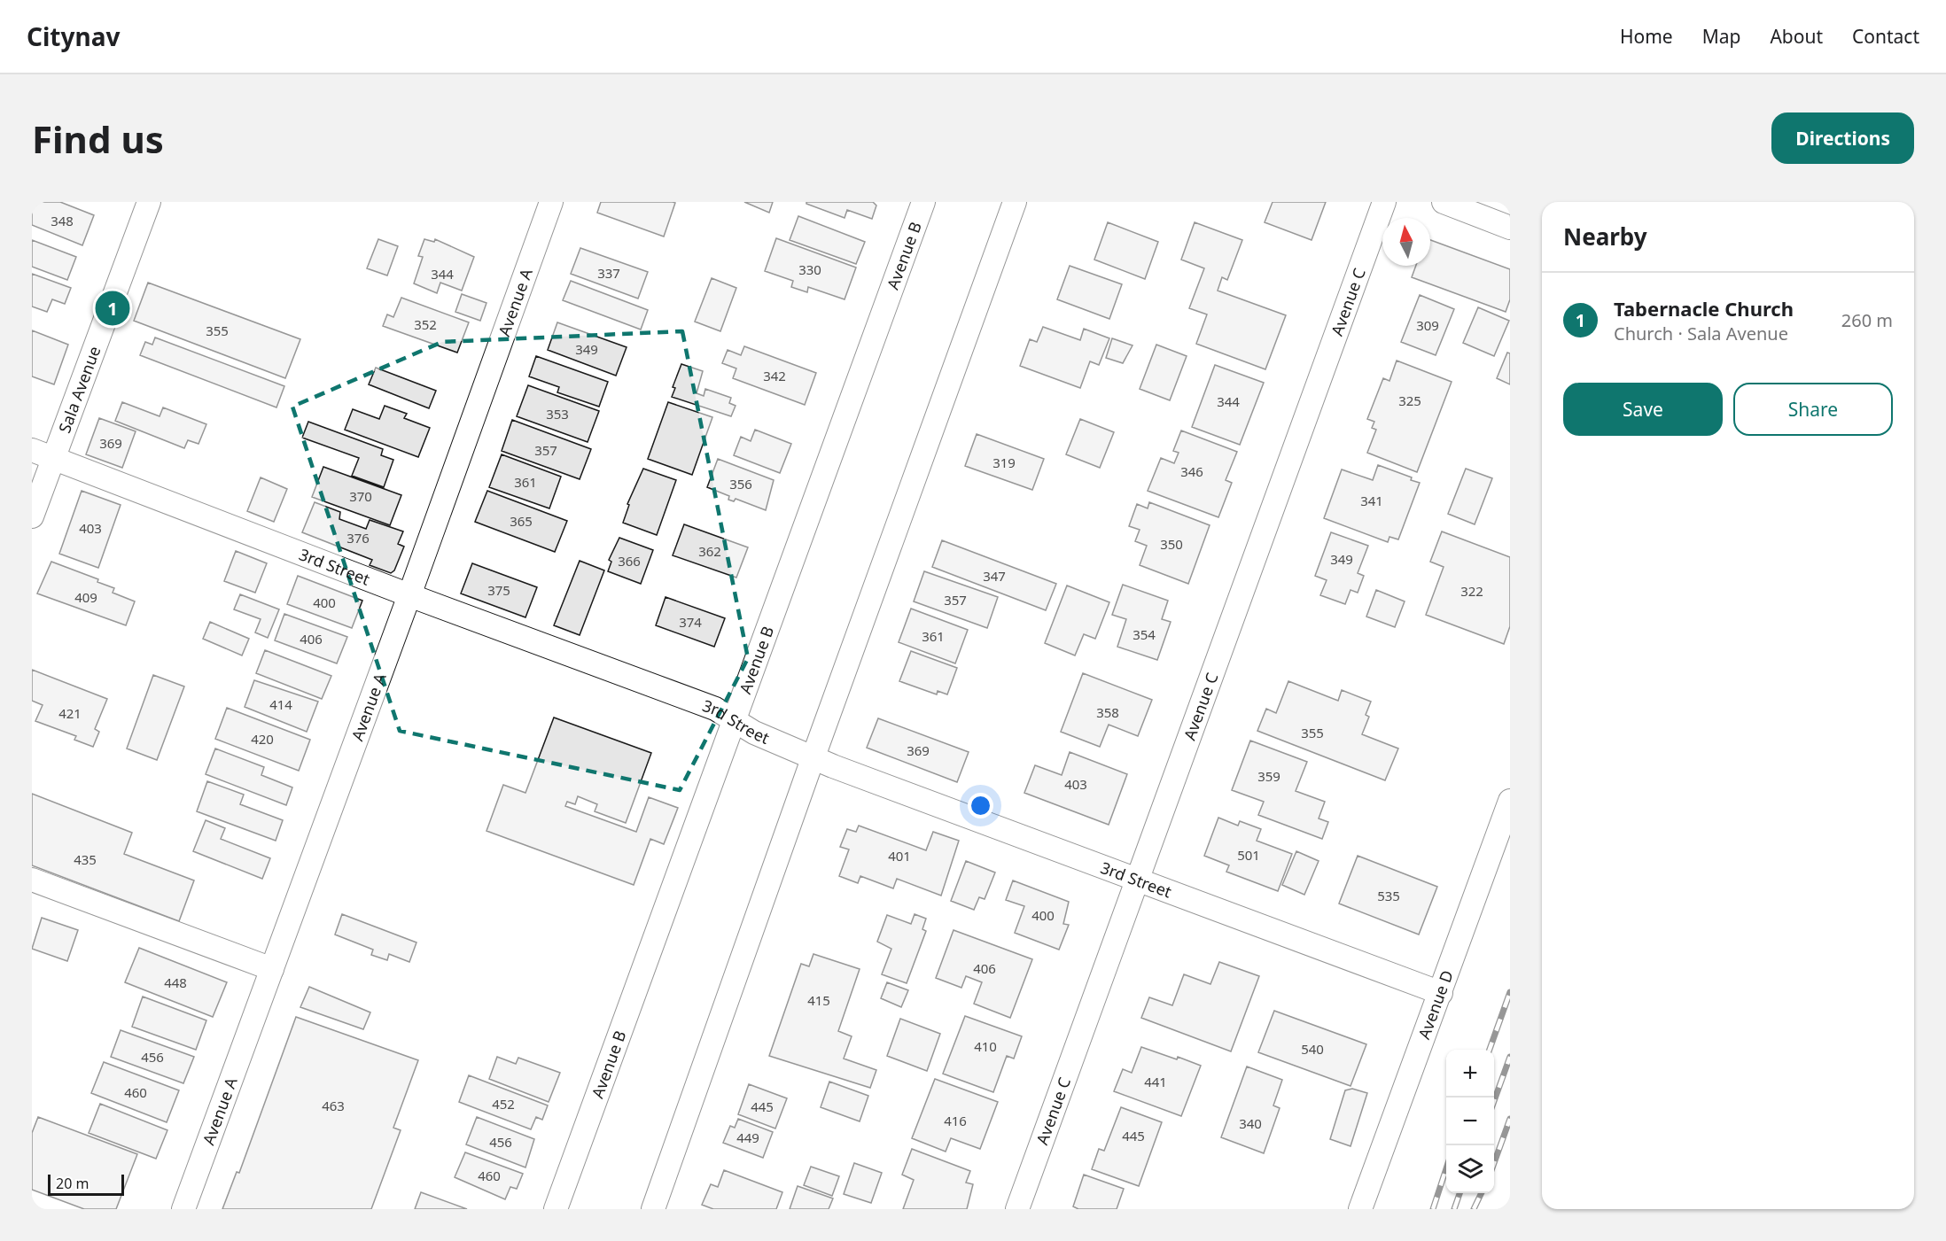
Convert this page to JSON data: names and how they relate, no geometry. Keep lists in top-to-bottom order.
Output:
{
  "streets": {
    "street": [
      "Avenue B",
      "Avenue A",
      "Avenue C",
      "Sala Avenue",
      "3rd Street",
      "Avenue D"
    ]
  },
  "crossings": [
    ["Avenue B", "3rd Street"],
    ["Avenue A", "3rd Street"],
    ["Avenue C", "3rd Street"],
    ["Sala Avenue", "3rd Street"],
    ["3rd Street", "Avenue D"]
  ],
  "house_numbers": [
    "348",
    "330",
    "337",
    "344",
    "352",
    "309",
    "355",
    "349",
    "342",
    "325",
    "344",
    "353",
    "369",
    "357",
    "319",
    "346",
    "361",
    "356",
    "370",
    "341",
    "365",
    "403",
    "376",
    "350",
    "362",
    "349",
    "366",
    "347",
    "375",
    "322",
    "409",
    "357",
    "400",
    "374",
    "354",
    "361",
    "406",
    "414",
    "358",
    "421",
    "355",
    "420",
    "369",
    "359",
    "403",
    "501",
    "401",
    "435",
    "535",
    "400",
    "406",
    "448",
    "415",
    "410",
    "540",
    "456",
    "441",
    "460",
    "452",
    "463",
    "445",
    "416",
    "340",
    "445",
    "449",
    "456",
    "460"
  ],
  "scale_bar": "20 m",
  "north": "top",
  "page": {
    "header": "Citynav",
    "nav": [
      "Home",
      "Map",
      "About",
      "Contact"
    ],
    "buttons": [
      "Directions",
      ["Save", "Share"]
    ],
    "title": "Find us",
    "heading": "Nearby",
    "list": [
      {
        "mark": "1",
        "name": "Tabernacle Church",
        "note": "Church · Sala Avenue",
        "value": "260 m"
      }
    ],
    "pins": "1",
    "map_buttons": ["+", "−"],
    "scale": "20 m"
  }
}
